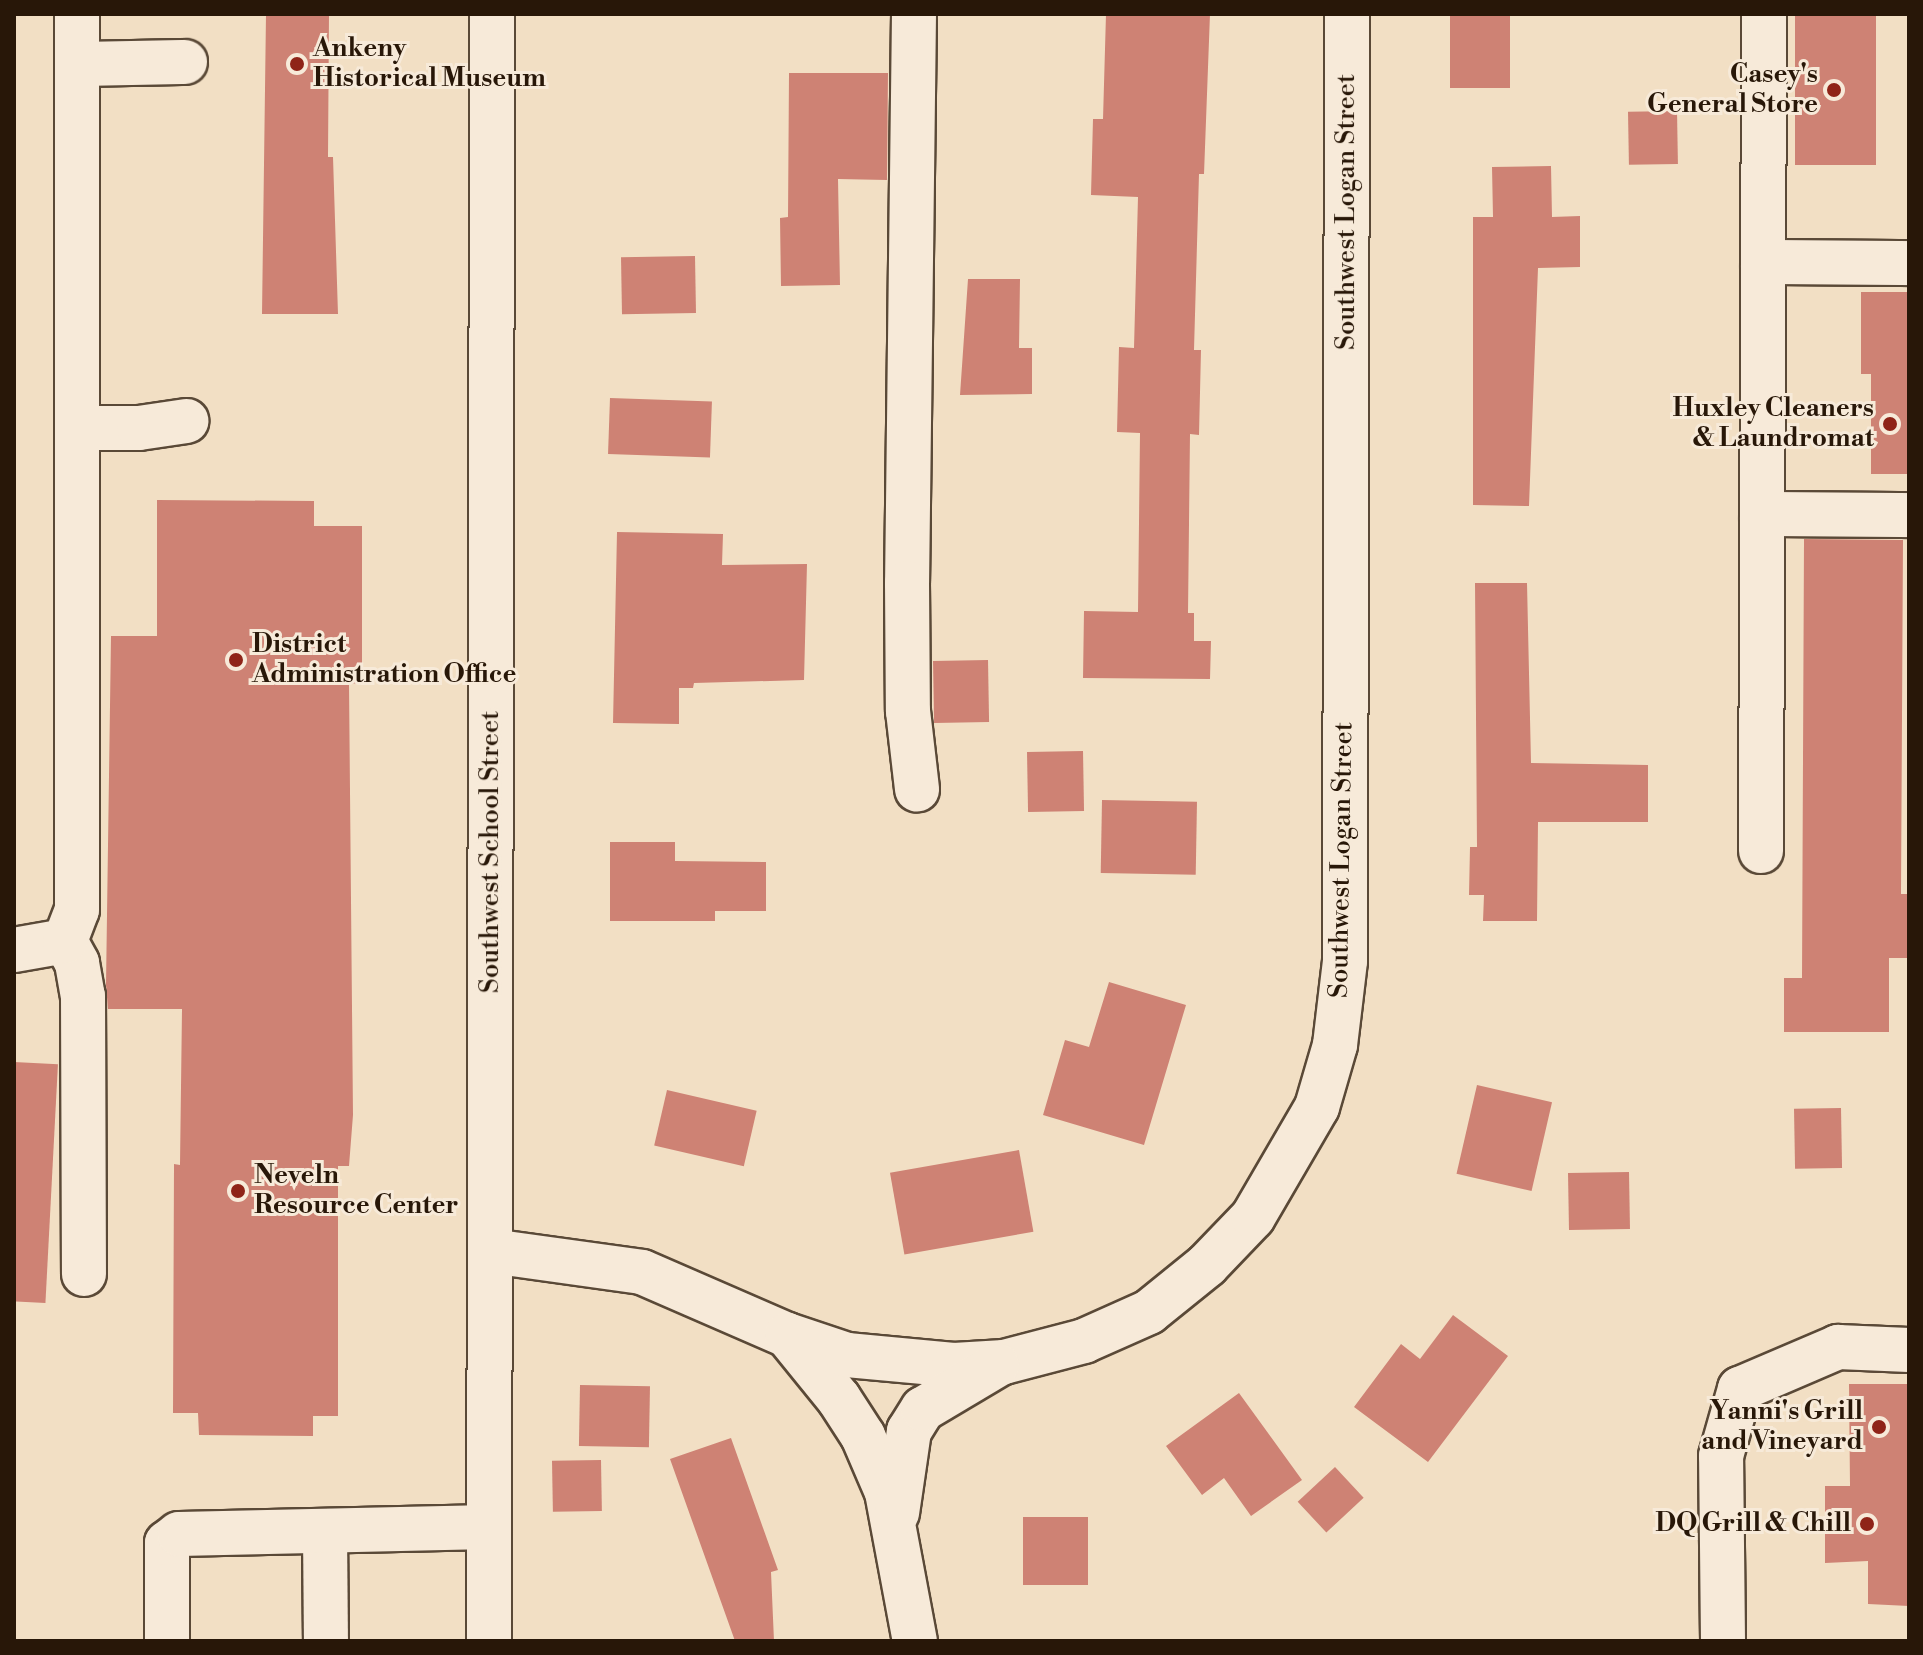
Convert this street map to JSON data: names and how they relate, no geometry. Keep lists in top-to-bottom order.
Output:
{
  "streets": {
    "street": ["Southwest Logan Street", "Southwest School Street"]
  },
  "crossings": [
    ["Southwest Logan Street", "Southwest School Street"]
  ],
  "places": [
    "Ankeny Historical Museum",
    "Casey's General Store",
    "Huxley Cleaners & Laundromat",
    "District Administration Office",
    "Neveln Resource Center",
    "Yanni's Grill and Vineyard",
    "DQ Grill & Chill"
  ]
}
